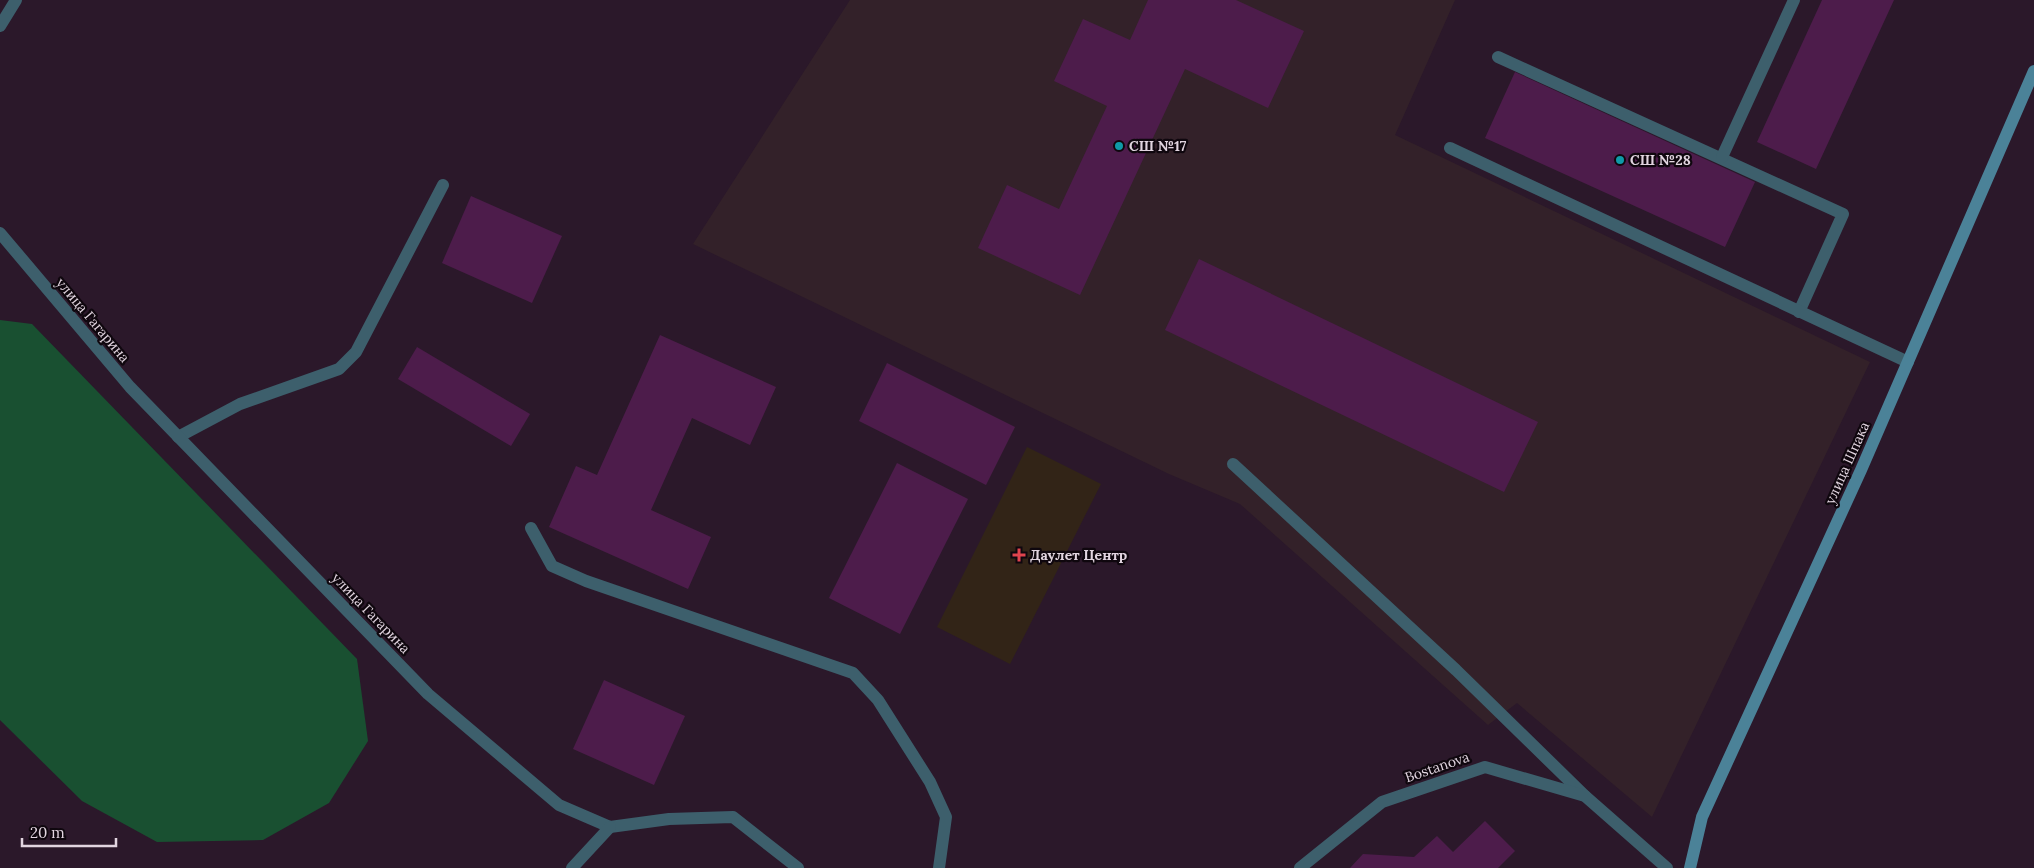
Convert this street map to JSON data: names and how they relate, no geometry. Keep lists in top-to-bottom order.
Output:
{
  "streets": {
    "street": ["улица Гагарина", "улица Шпака", "Bostanova"]
  },
  "places": {
    "other": ["СШ №17", "СШ №28"],
    "health": ["Даулет Центр"]
  },
  "scale_bar": "20 m"
}
